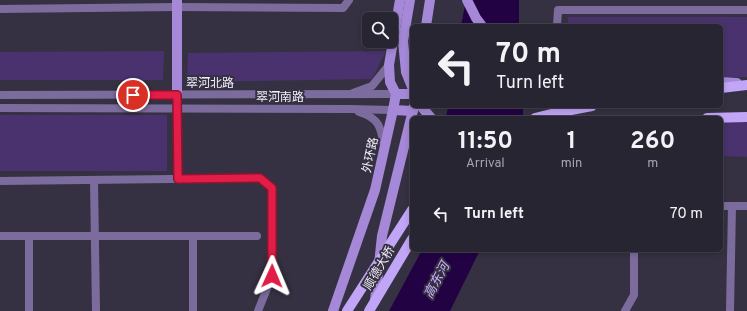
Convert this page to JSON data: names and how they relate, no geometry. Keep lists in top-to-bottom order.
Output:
{
  "streets": {
    "main road": ["外环路", "顺德大桥"],
    "street": ["翠河北路", "翠河南路"]
  },
  "crossings": [
    ["翠河北路", "外环路"],
    ["翠河南路", "外环路"]
  ],
  "water": ["高东河"],
  "page": {
    "turn": ["70 m", "Turn left"],
    "eta": [
      "11:50",
      "Arrival",
      "1",
      "min",
      "260",
      "m"
    ],
    "list": [
      {
        "name": "Turn left",
        "value": "70 m"
      }
    ]
  }
}
